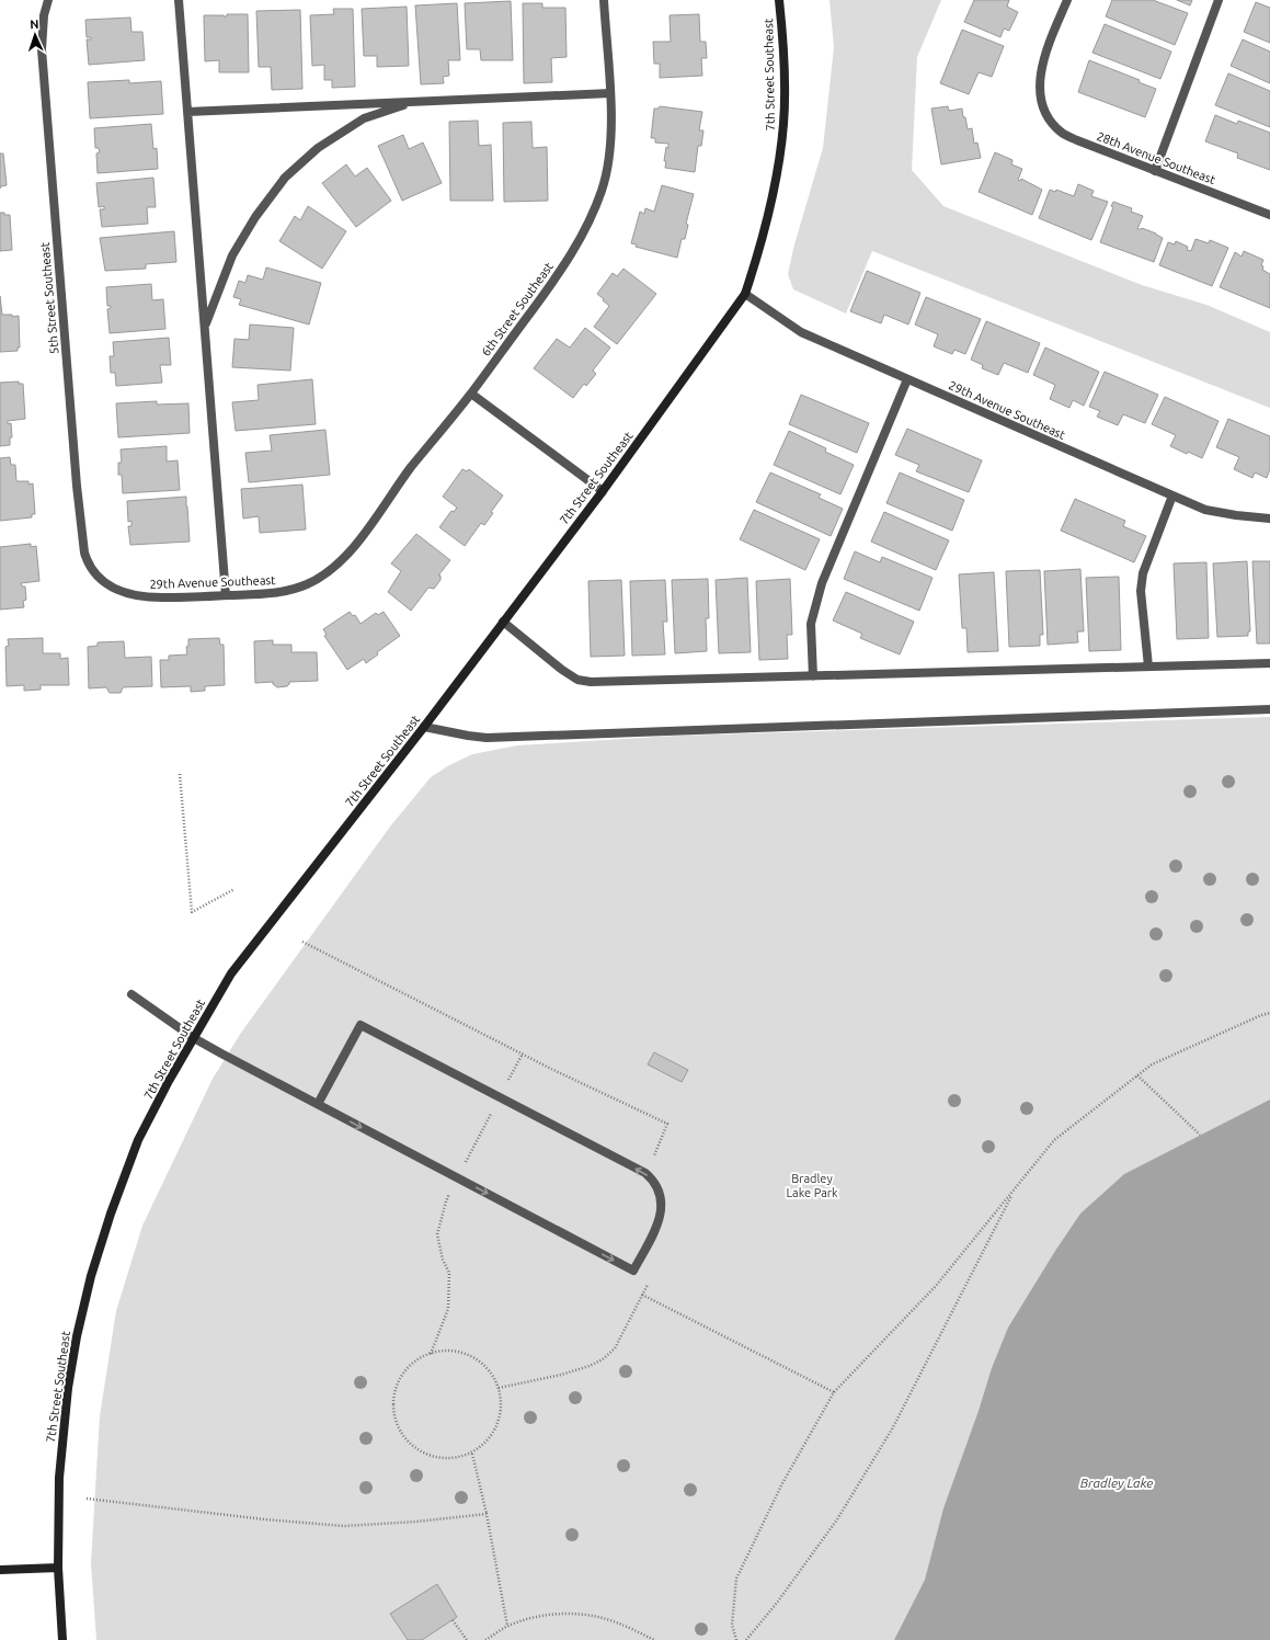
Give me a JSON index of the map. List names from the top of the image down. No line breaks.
{"streets":{"street":["7th Street Southeast","28th Avenue Southeast","5th Street Southeast","6th Street Southeast","29th Avenue Southeast"]},"crossings":[["7th Street Southeast","29th Avenue Southeast"],["5th Street Southeast","29th Avenue Southeast"],["6th Street Southeast","29th Avenue Southeast"]],"water":["Bradley Lake"],"parks":["Bradley Lake Park"],"north":"top"}
